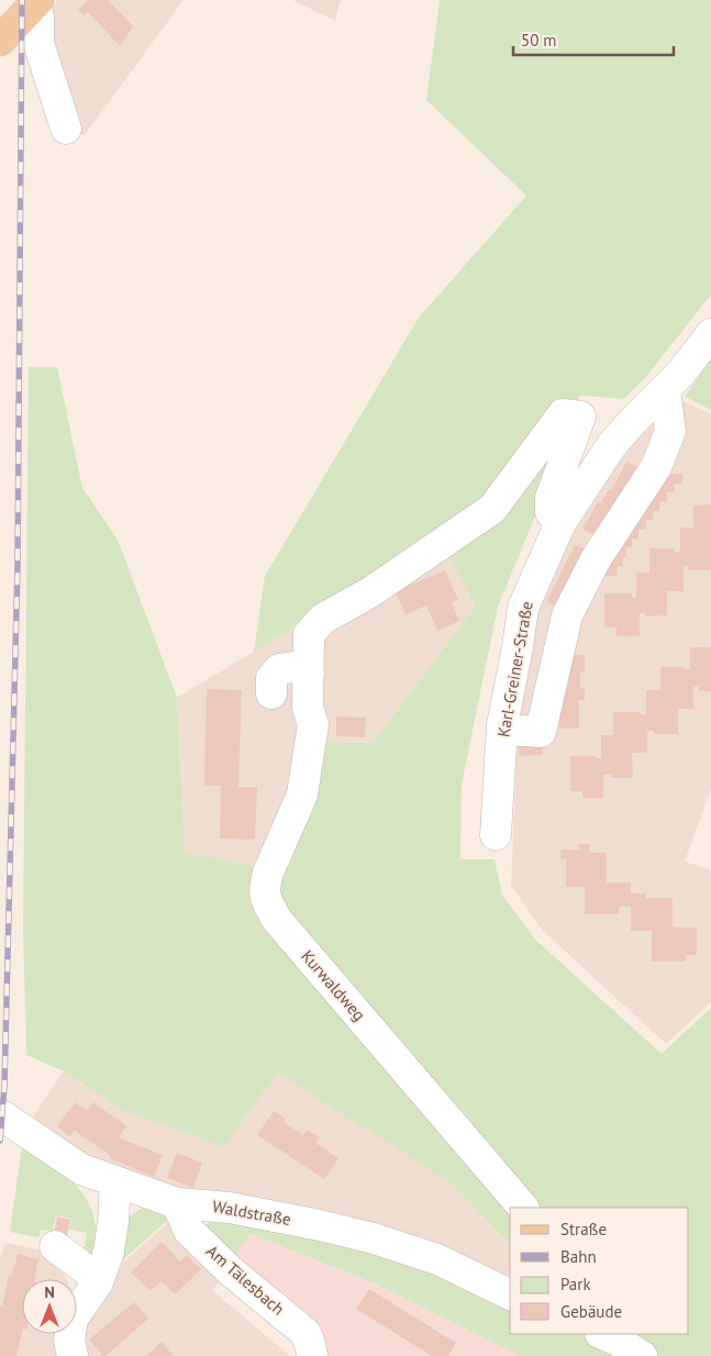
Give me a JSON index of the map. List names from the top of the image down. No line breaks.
{"streets":{"street":["Karl-Greiner-Straße","Kurwaldweg","Waldstraße","Am Tälesbach"]},"crossings":[["Waldstraße","Am Tälesbach"]],"legend":["Straße","Bahn","Park","Gebäude"],"scale_bar":"50 m","north":"top"}
